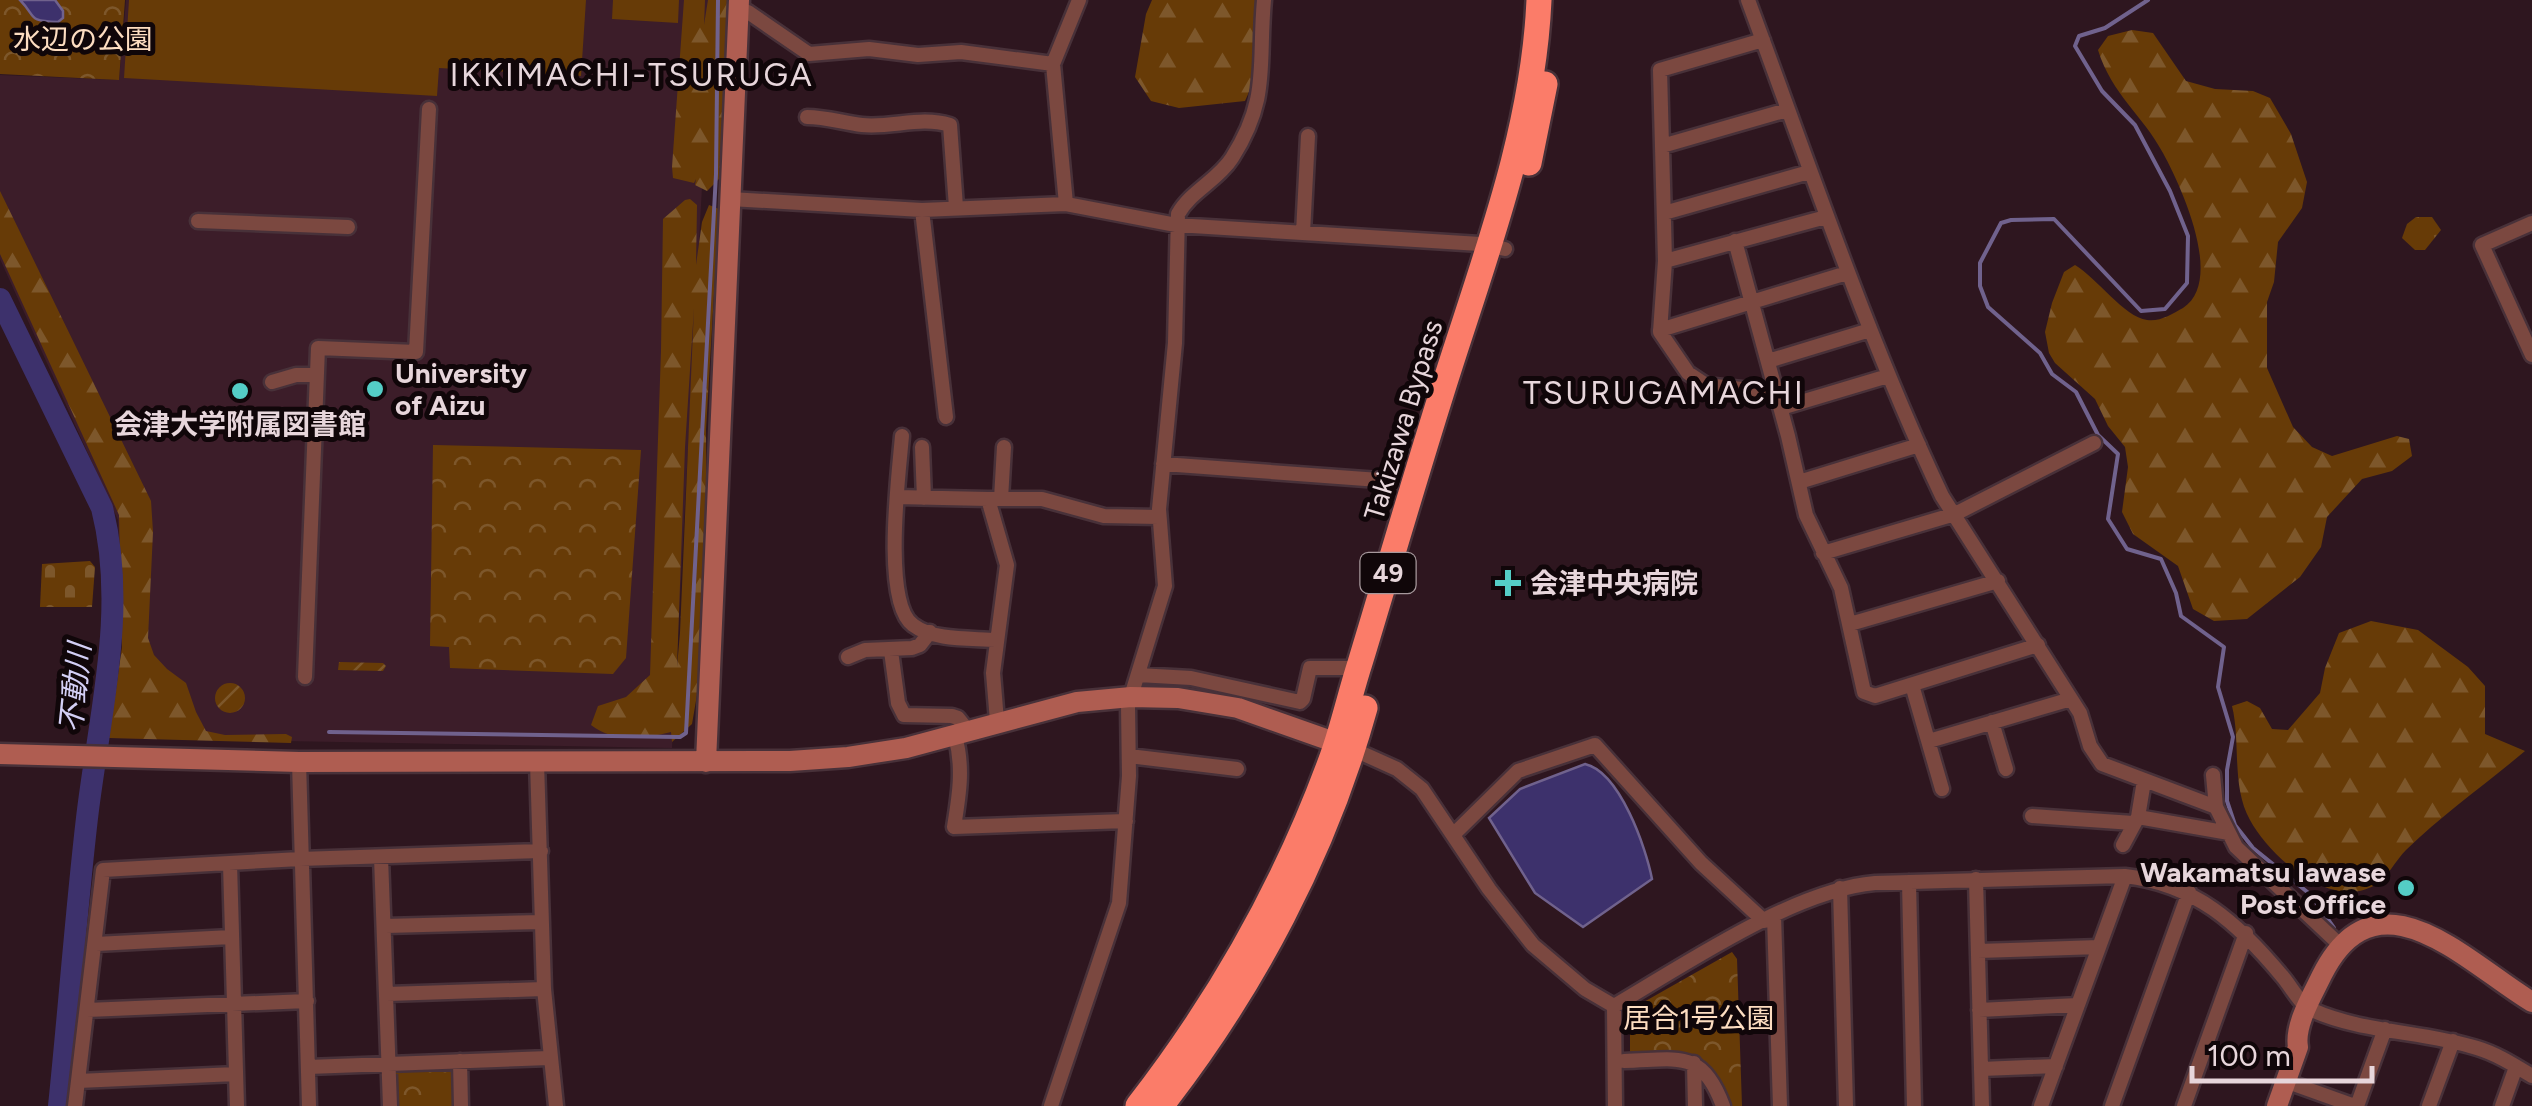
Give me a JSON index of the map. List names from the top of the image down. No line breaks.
{"streets":{"highway":["Takizawa Bypass","49"]},"districts":["IKKIMACHI-TSURUGA","TSURUGAMACHI"],"water":["不動川"],"parks":["水辺の公園","居合1号公園"],"places":{"other":["University of Aizu","会津大学附属図書館","Wakamatsu Iawase Post Office"],"health":["会津中央病院"]},"scale_bar":"100 m"}
